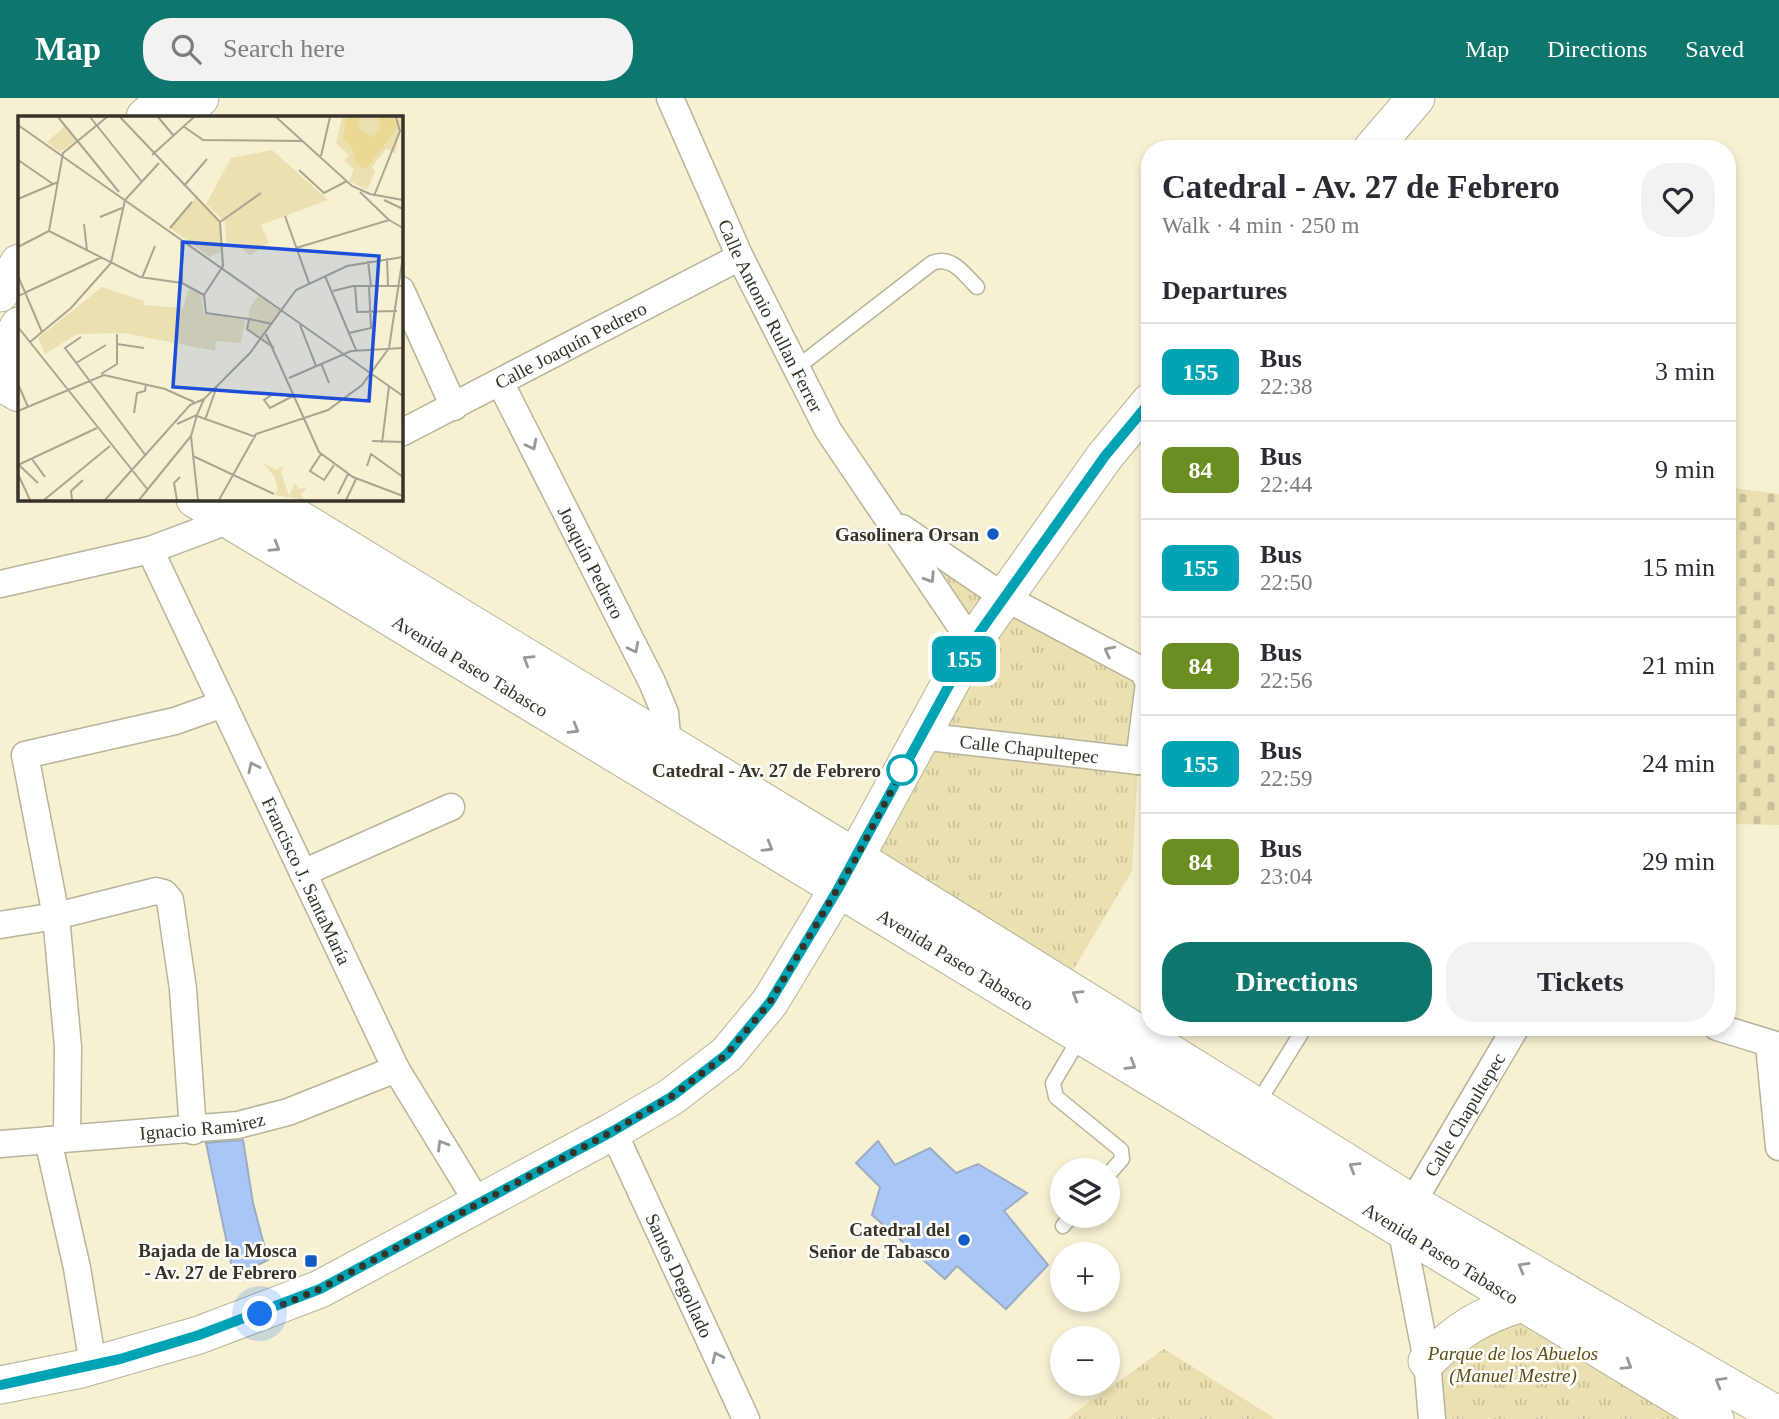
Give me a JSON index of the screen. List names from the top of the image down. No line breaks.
{"streets":{"main road":["Avenida Paseo Tabasco"],"street":["Calle Antonio Rullan Ferrer","Calle Joaquín Pedrero","Joaquín Pedrero","Calle Chapultepec","Francisco J. SantaMaría","Ignacio Ramirez","Santos Degollado"]},"crossings":[["Calle Antonio Rullan Ferrer","Calle Joaquín Pedrero"],["Calle Antonio Rullan Ferrer","Calle Chapultepec"],["Calle Joaquín Pedrero","Joaquín Pedrero"],["Joaquín Pedrero","Avenida Paseo Tabasco"],["Avenida Paseo Tabasco","Calle Chapultepec"],["Francisco J. SantaMaría","Ignacio Ramirez"]],"one_way":["Joaquín Pedrero","Francisco J. SantaMaría","Santos Degollado"],"parks":["Parque de los Abuelos (Manuel Mestre)"],"places":{"other":["Gasolinera Orsan","Catedral - Av. 27 de Febrero","Catedral del Señor de Tabasco"],"transit":["Bajada de la Mosca - Av. 27 de Febrero"]},"lines":["bus line 155"],"page":{"header":"Map","search":"Search here","nav":["Map","Directions","Saved"],"on_map":"155","heading":[["Catedral - Av. 27 de Febrero","Walk · 4 min · 250 m"],"Departures"],"list":[{"mark":"155","name":"Bus","note":"22:38","value":"3 min"},{"mark":"84","name":"Bus","note":"22:44","value":"9 min"},{"mark":"155","name":"Bus","note":"22:50","value":"15 min"},{"mark":"84","name":"Bus","note":"22:56","value":"21 min"},{"mark":"155","name":"Bus","note":"22:59","value":"24 min"},{"mark":"84","name":"Bus","note":"23:04","value":"29 min"}],"buttons":["Directions","Tickets"],"map_buttons":["+","−"]}}
